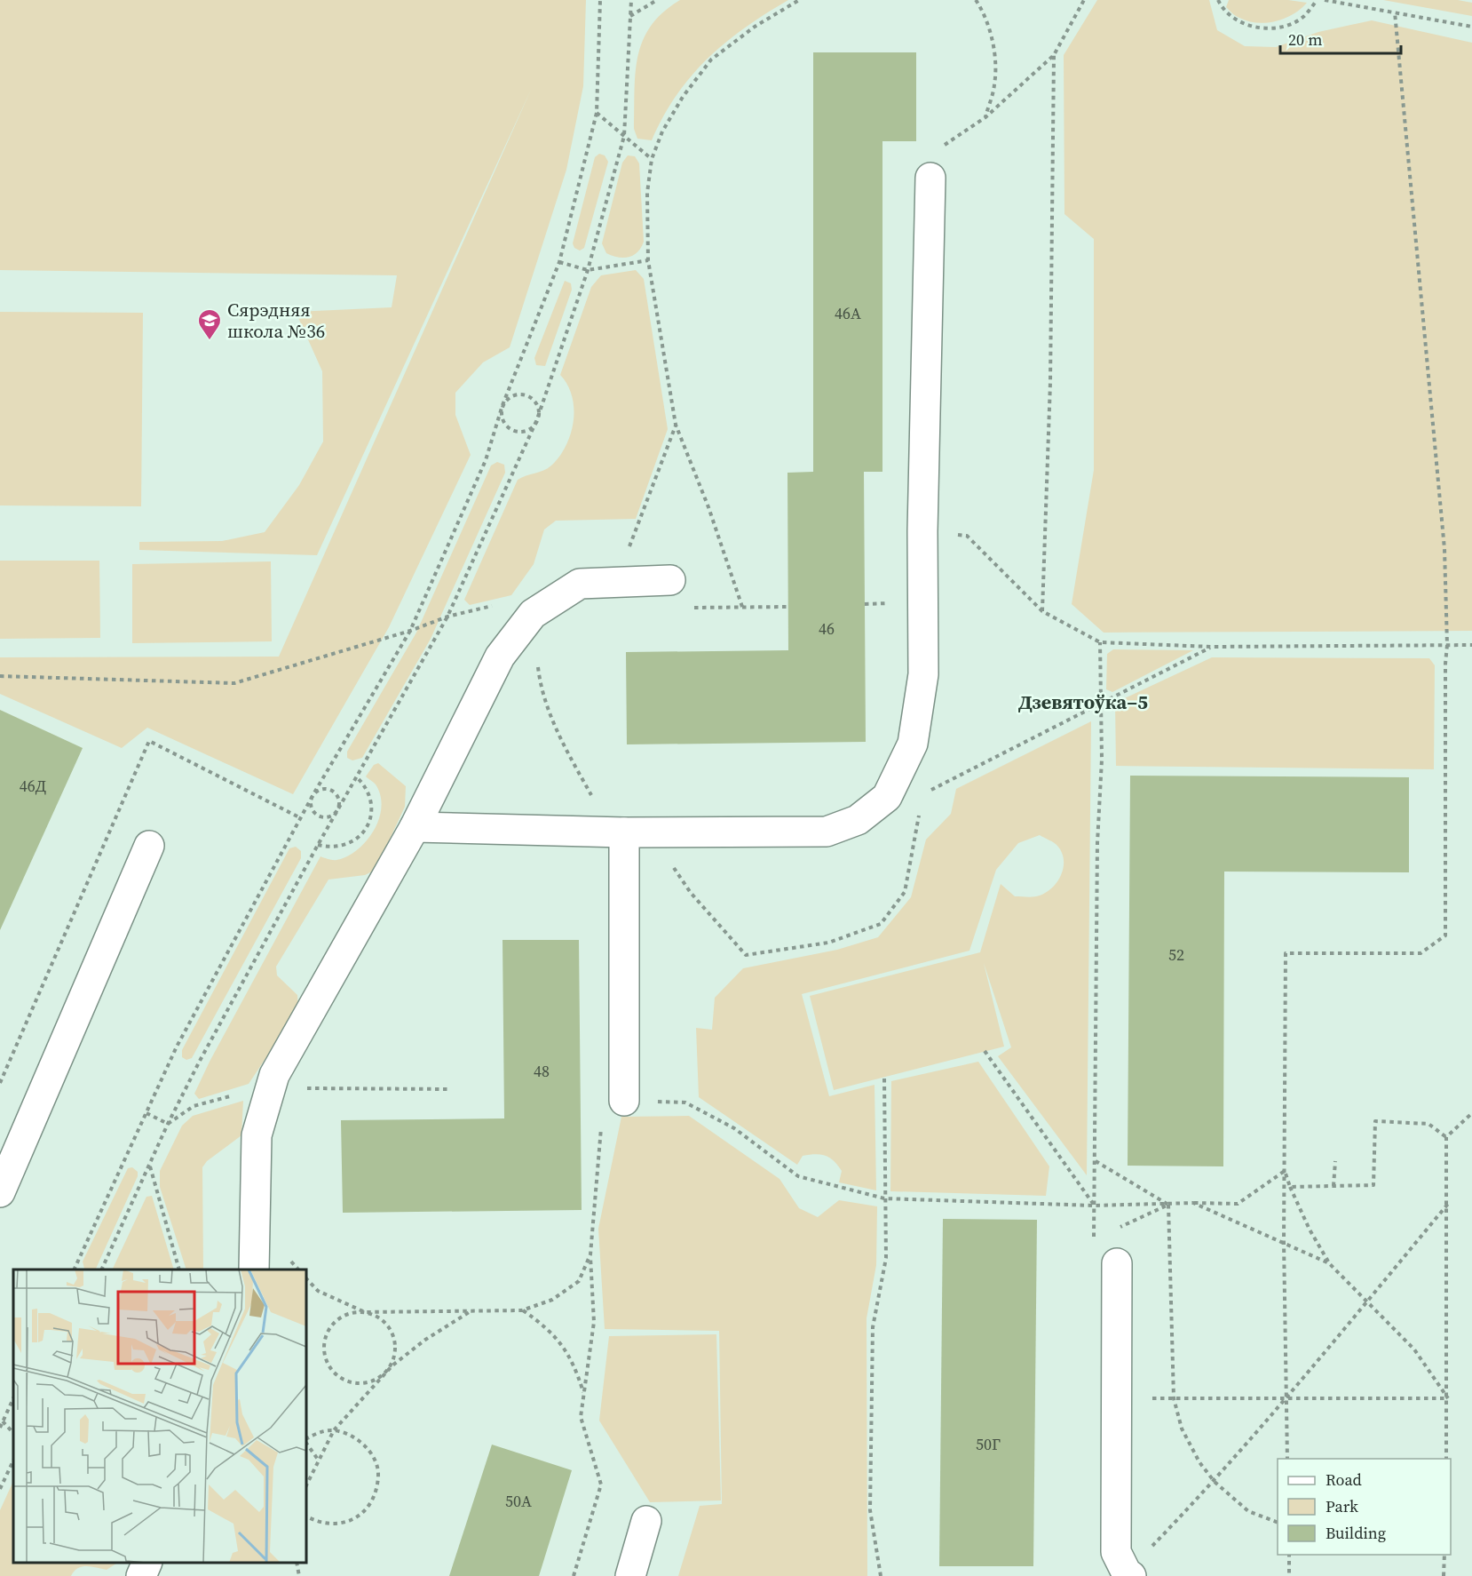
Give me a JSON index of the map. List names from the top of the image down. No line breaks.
{"districts":["Дзевятоўка–5"],"places":{"school or university":["Сярэдняя школа №36"]},"house_numbers":["46А","46","46Д","52","48","50Г","50А"],"legend":["Road","Park","Building"],"scale_bar":"20 m"}
